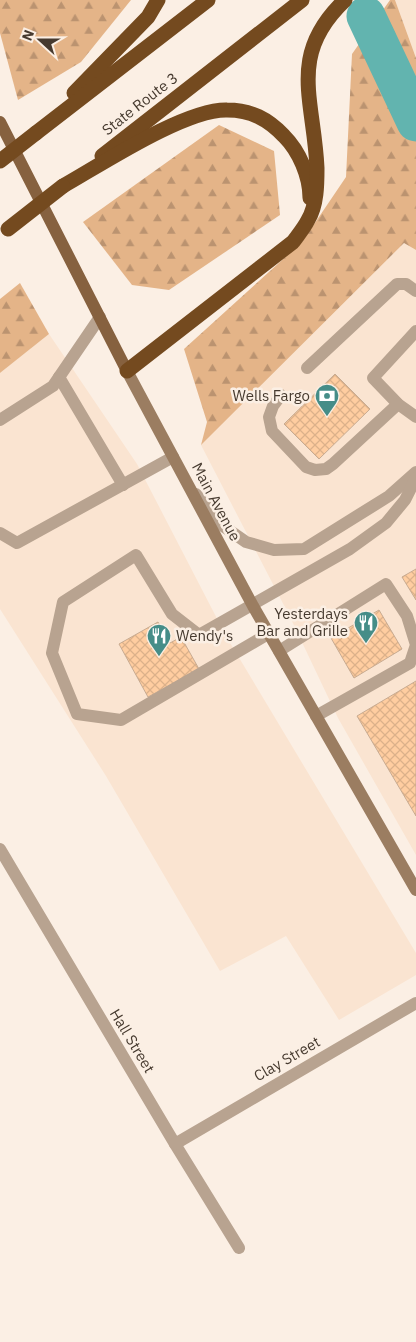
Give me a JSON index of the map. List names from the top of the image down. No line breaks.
{"streets":{"highway":["State Route 3"],"main road":["Main Avenue"],"street":["Hall Street","Clay Street"]},"crossings":[["Hall Street","Clay Street"]],"places":{"bank":["Wells Fargo"],"restaurant":["Yesterdays Bar and Grille","Wendy's"]},"north":"left"}
